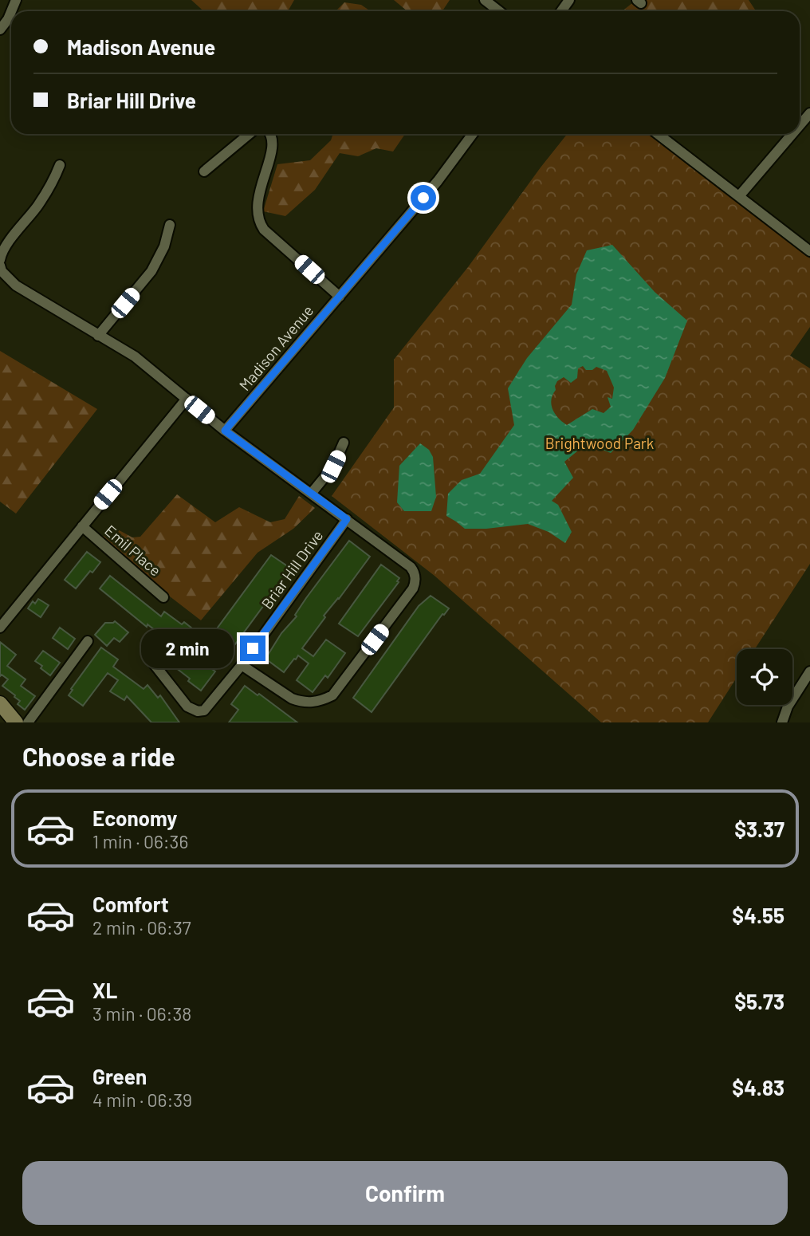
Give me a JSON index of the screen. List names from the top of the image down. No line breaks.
{"streets":{"street":["Madison Avenue","Emil Place","Briar Hill Drive"]},"parks":["Brightwood Park"],"page":{"banner":["Madison Avenue","Briar Hill Drive"],"bubble":"2 min","heading":"Choose a ride","list":[{"name":"Economy","note":"1 min · 06:36","value":"$3.37"},{"name":"Comfort","note":"2 min · 06:37","value":"$4.55"},{"name":"XL","note":"3 min · 06:38","value":"$5.73"},{"name":"Green","note":"4 min · 06:39","value":"$4.83"}],"buttons":"Confirm"}}
